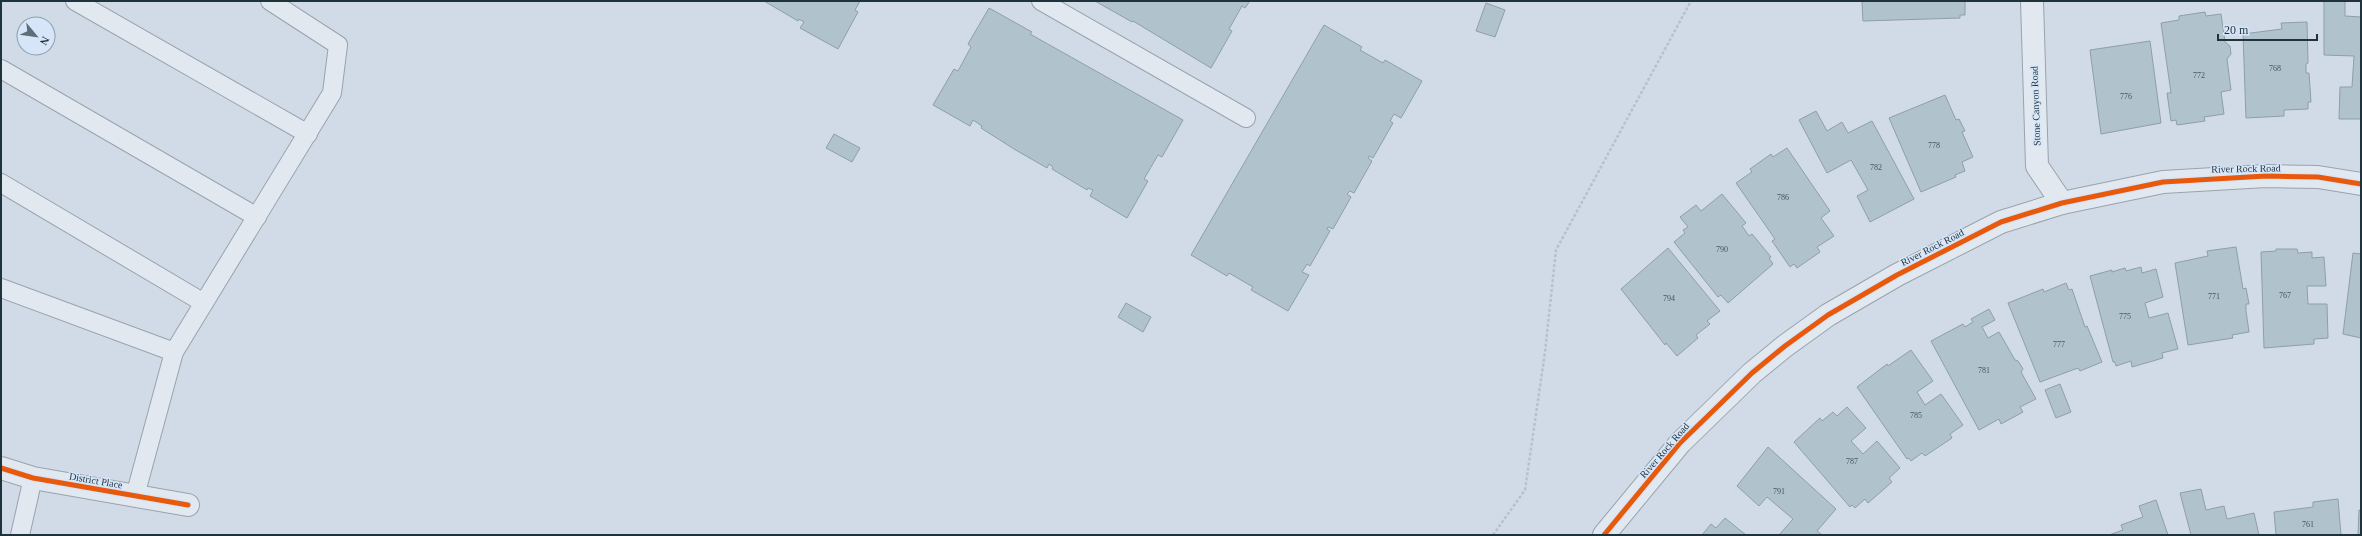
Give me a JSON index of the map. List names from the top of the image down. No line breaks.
{"streets":{"street":["Stone Canyon Road","River Rock Road","District Place"]},"crossings":[["Stone Canyon Road","River Rock Road"]],"house_numbers":["768","772","776","778","782","786","790","767","771","794","775","777","781","785","787","791","761"],"scale_bar":"20 m","north":"bottom right"}
